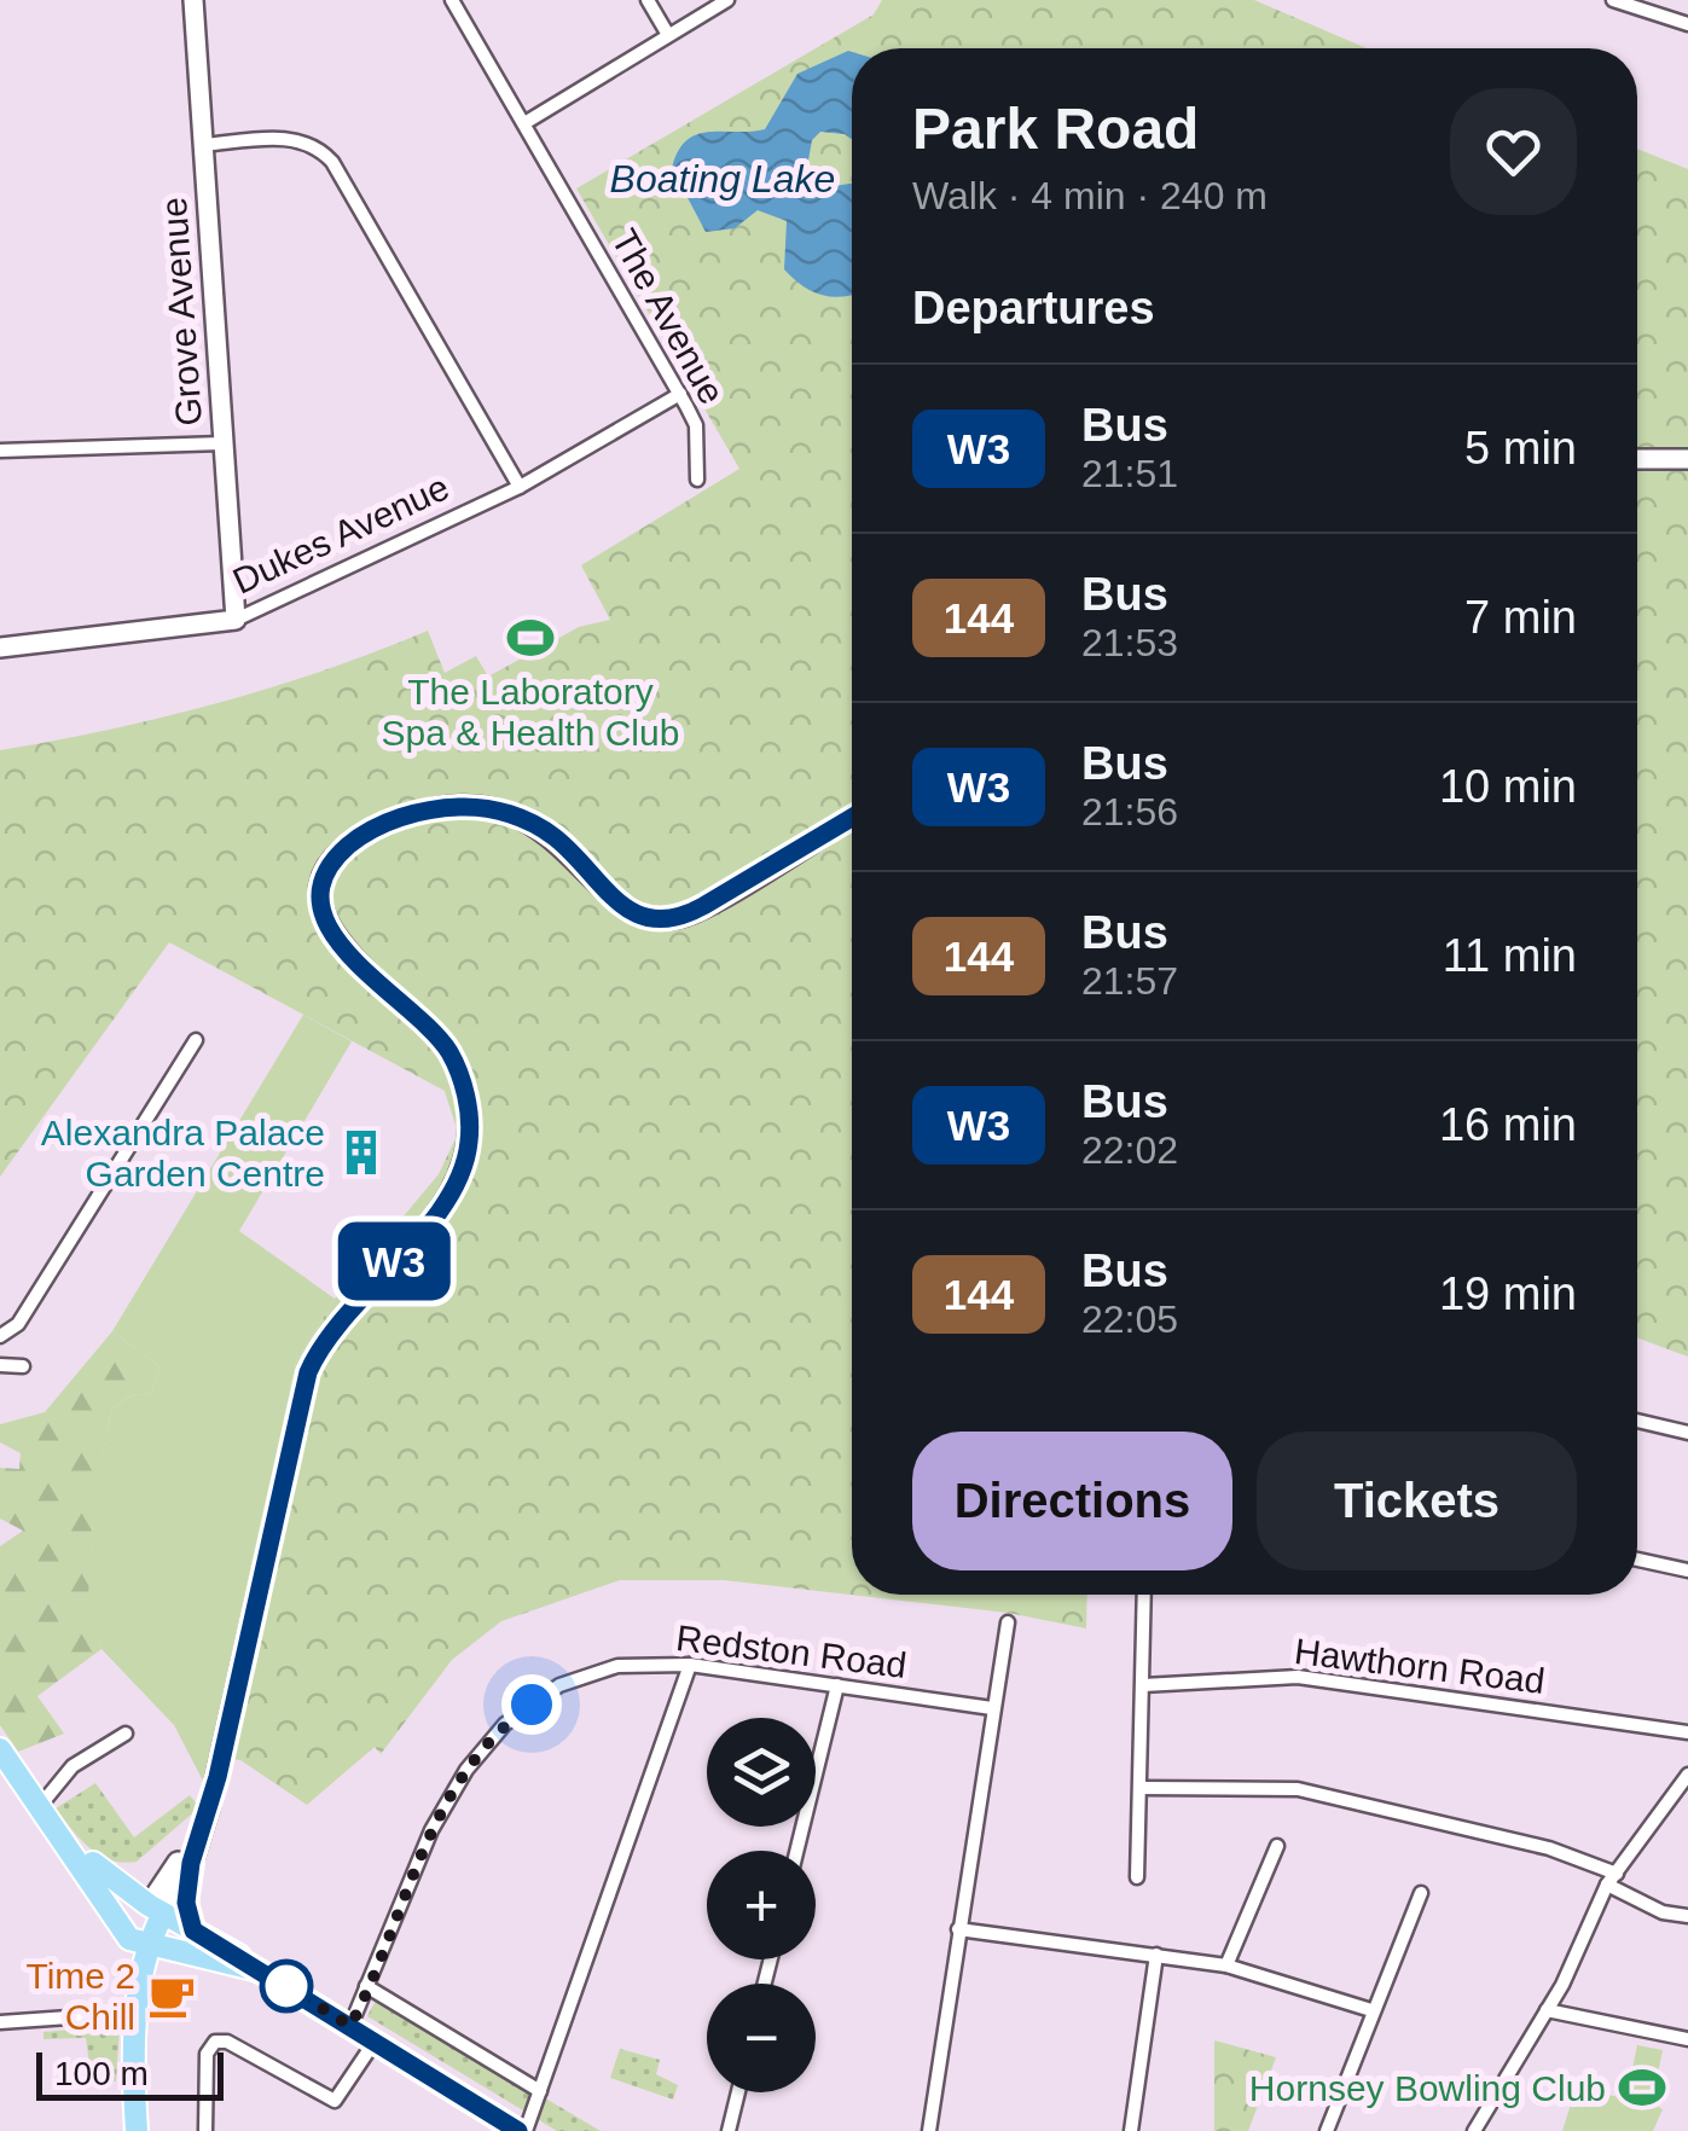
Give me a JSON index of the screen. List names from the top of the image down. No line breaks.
{"streets":{"street":["Grove Avenue","The Avenue","Dukes Avenue","Redston Road","Hawthorn Road"]},"crossings":[["Grove Avenue","Dukes Avenue"],["The Avenue","Dukes Avenue"]],"water":["Boating Lake"],"places":{"sports":["The Laboratory Spa & Health Club","Hornsey Bowling Club"],"building":["Alexandra Palace Garden Centre"],"cafe":["Time 2 Chill"]},"lines":["bus line W3"],"scale_bar":"100 m","page":{"on_map":"W3","heading":[["Park Road","Walk · 4 min · 240 m"],"Departures"],"list":[{"mark":"W3","name":"Bus","note":"21:51","value":"5 min"},{"mark":"144","name":"Bus","note":"21:53","value":"7 min"},{"mark":"W3","name":"Bus","note":"21:56","value":"10 min"},{"mark":"144","name":"Bus","note":"21:57","value":"11 min"},{"mark":"W3","name":"Bus","note":"22:02","value":"16 min"},{"mark":"144","name":"Bus","note":"22:05","value":"19 min"}],"buttons":["Directions","Tickets"],"map_buttons":["+","−"],"scale":"100 m"}}
